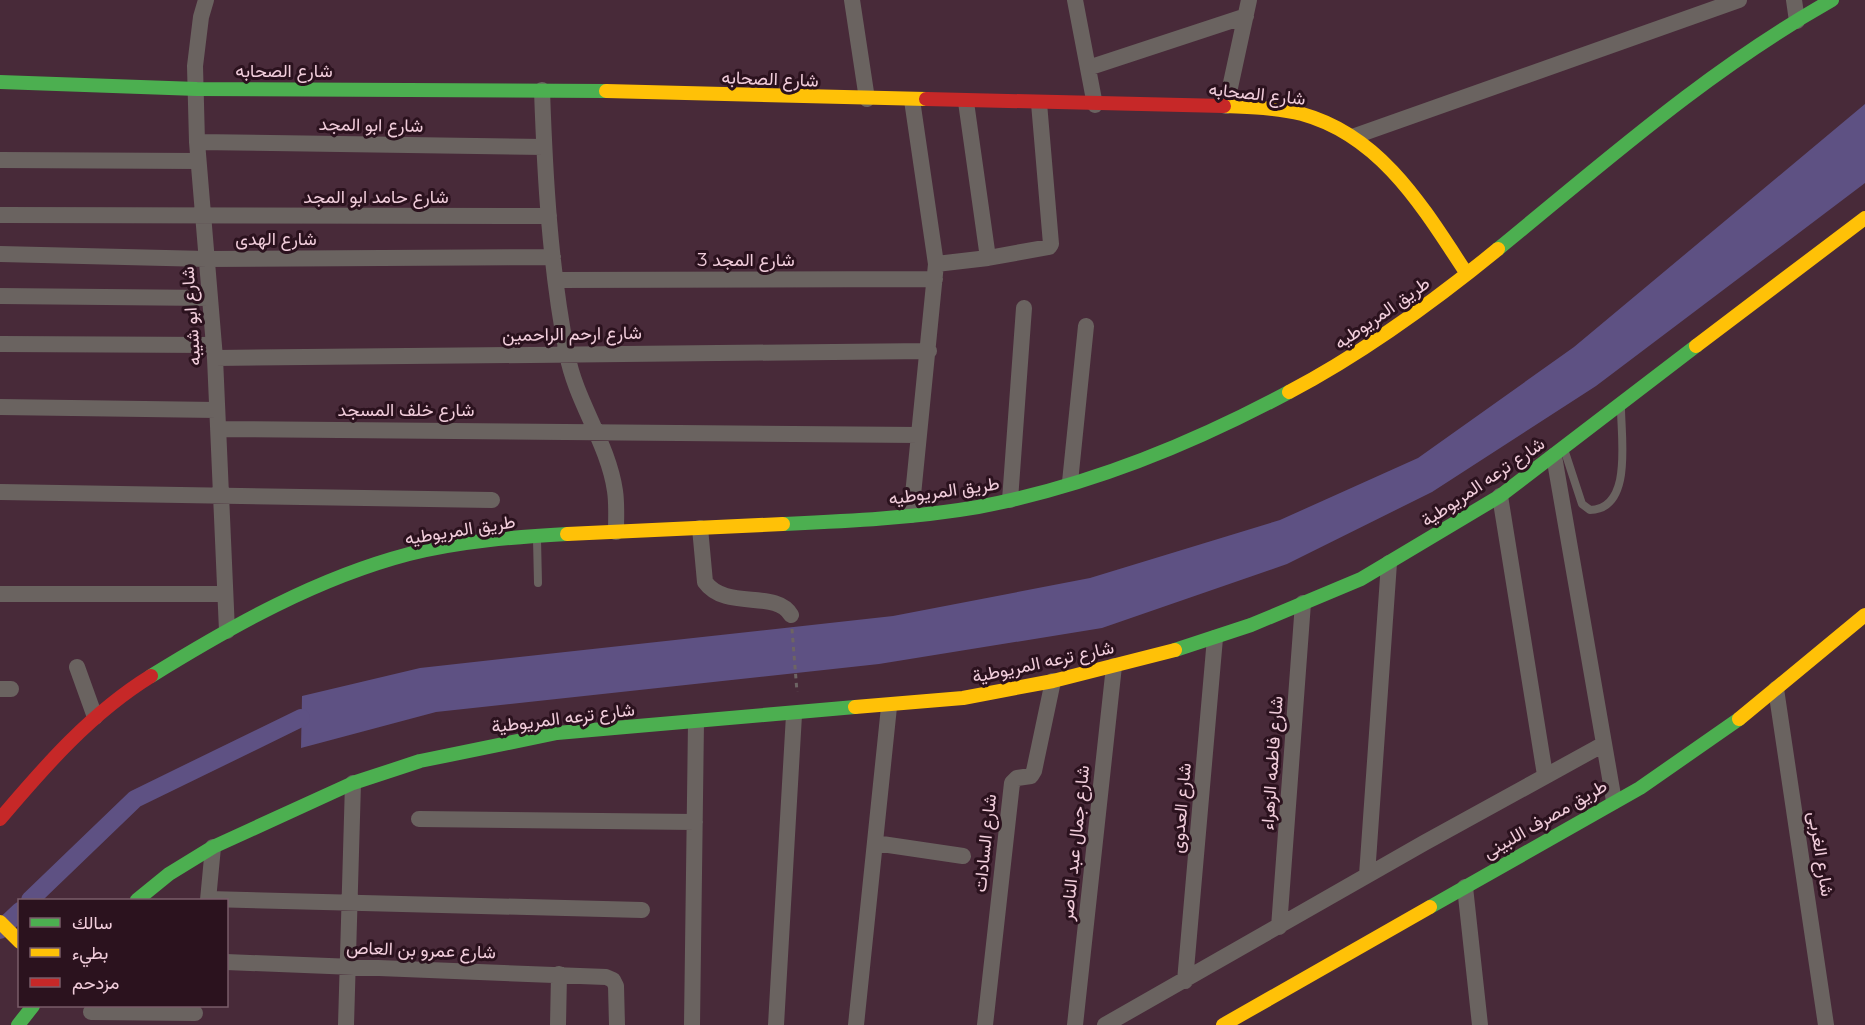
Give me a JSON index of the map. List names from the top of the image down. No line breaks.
{"streets":{"street":["شارع الصحابه","شارع ابو المجد","شارع حامد ابو المجد","شارع الهدى","شارع المجد 3","طريق المريوطيه","شارع ابو شيبه","شارع ارحم الراحمين","شارع خلف المسجد","شارع ترعه المريوطية","شارع فاطمه الزهراء","شارع العدوى","طريق مصرف اللبينى","شارع السادات","شارع جمال عبد الناصر","شارع الغربى","شارع عمرو بن العاص"]},"crossings":[["شارع الصحابه","شارع المجد 3"],["شارع الصحابه","طريق المريوطيه"],["شارع الصحابه","شارع ابو شيبه"],["شارع ابو المجد","شارع ابو شيبه"],["شارع حامد ابو المجد","شارع ابو شيبه"],["شارع الهدى","شارع ابو شيبه"],["طريق المريوطيه","شارع ابو شيبه"],["شارع ابو شيبه","شارع ارحم الراحمين"],["شارع ابو شيبه","شارع خلف المسجد"],["شارع ترعه المريوطية","شارع فاطمه الزهراء"],["شارع ترعه المريوطية","شارع العدوى"],["شارع ترعه المريوطية","شارع السادات"],["شارع ترعه المريوطية","شارع جمال عبد الناصر"],["شارع فاطمه الزهراء","طريق مصرف اللبينى"],["شارع العدوى","طريق مصرف اللبينى"],["طريق مصرف اللبينى","شارع الغربى"]],"legend":["سالك","بطيء","مزدحم"]}
